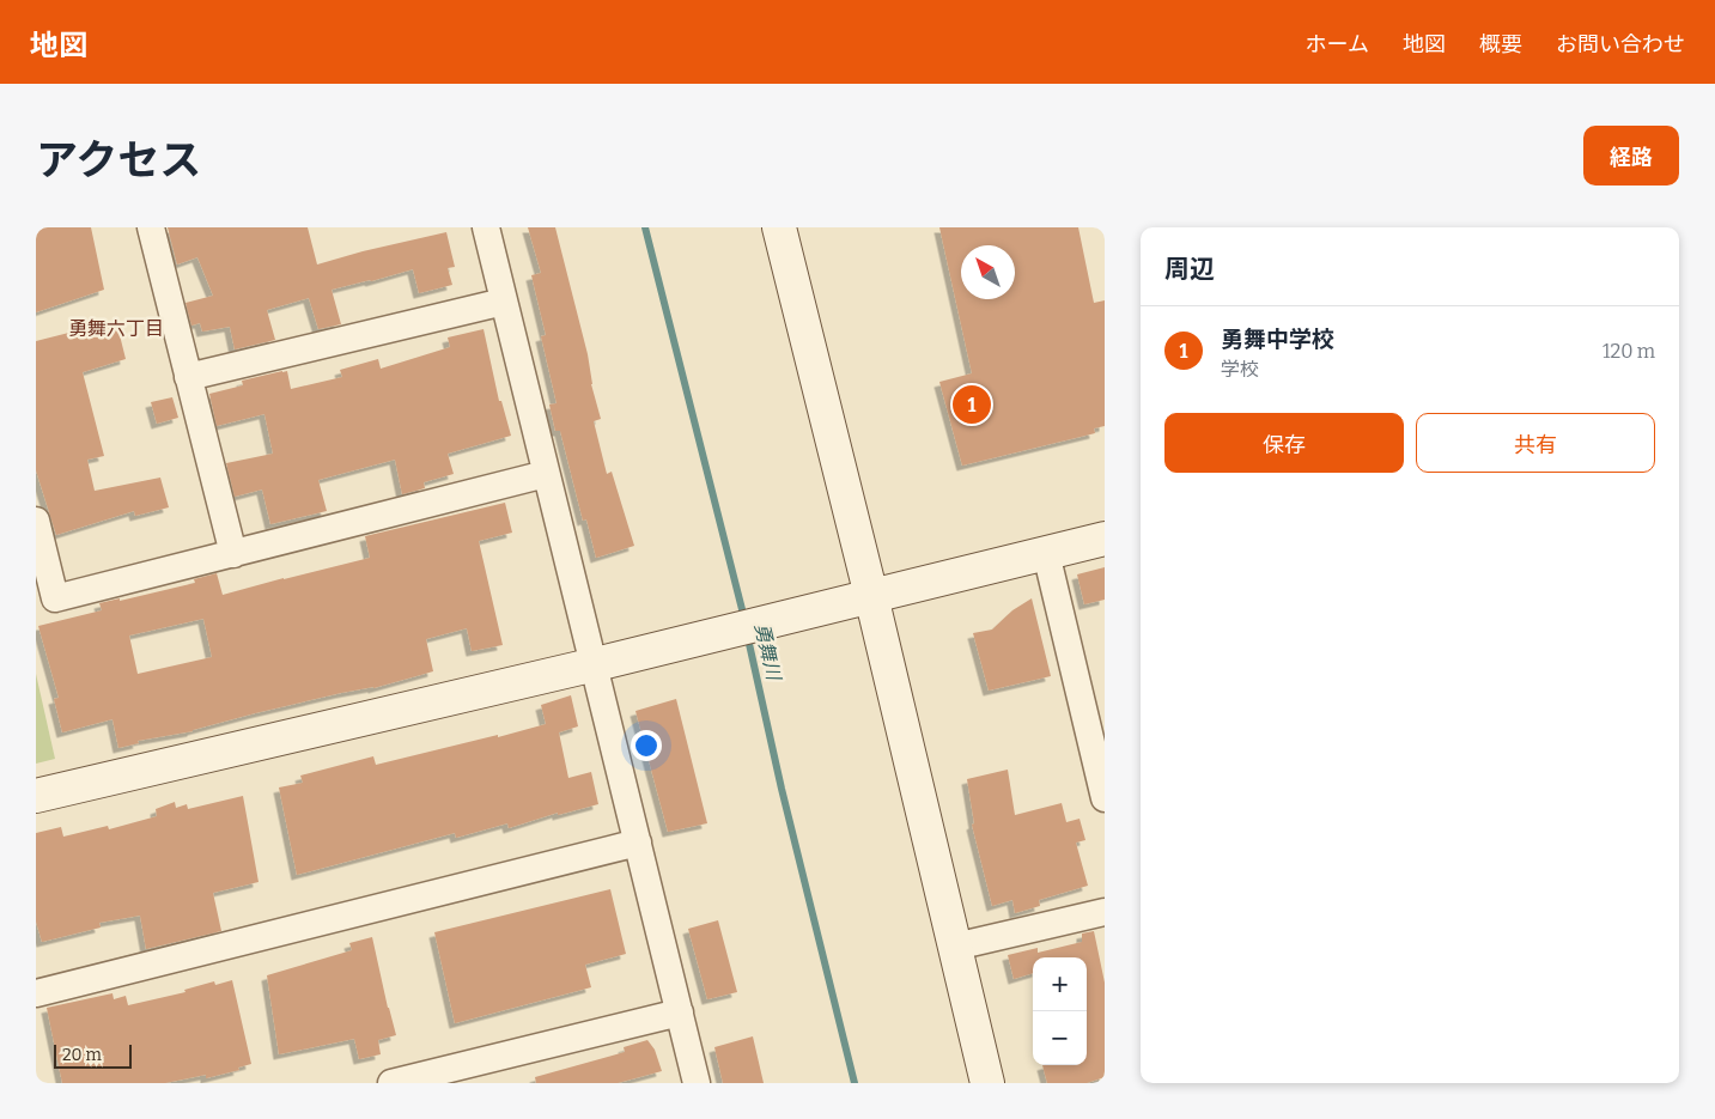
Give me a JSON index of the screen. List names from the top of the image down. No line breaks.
{"districts":["勇舞六丁目"],"water":["勇舞川"],"scale_bar":"20 m","north":"top left","page":{"header":"地図","nav":["ホーム","地図","概要","お問い合わせ"],"title":"アクセス","buttons":["経路",["保存","共有"]],"heading":"周辺","list":[{"mark":"1","name":"勇舞中学校","note":"学校","value":"120 m"}],"pins":"1","map_buttons":["+","−"],"scale":"20 m"}}
